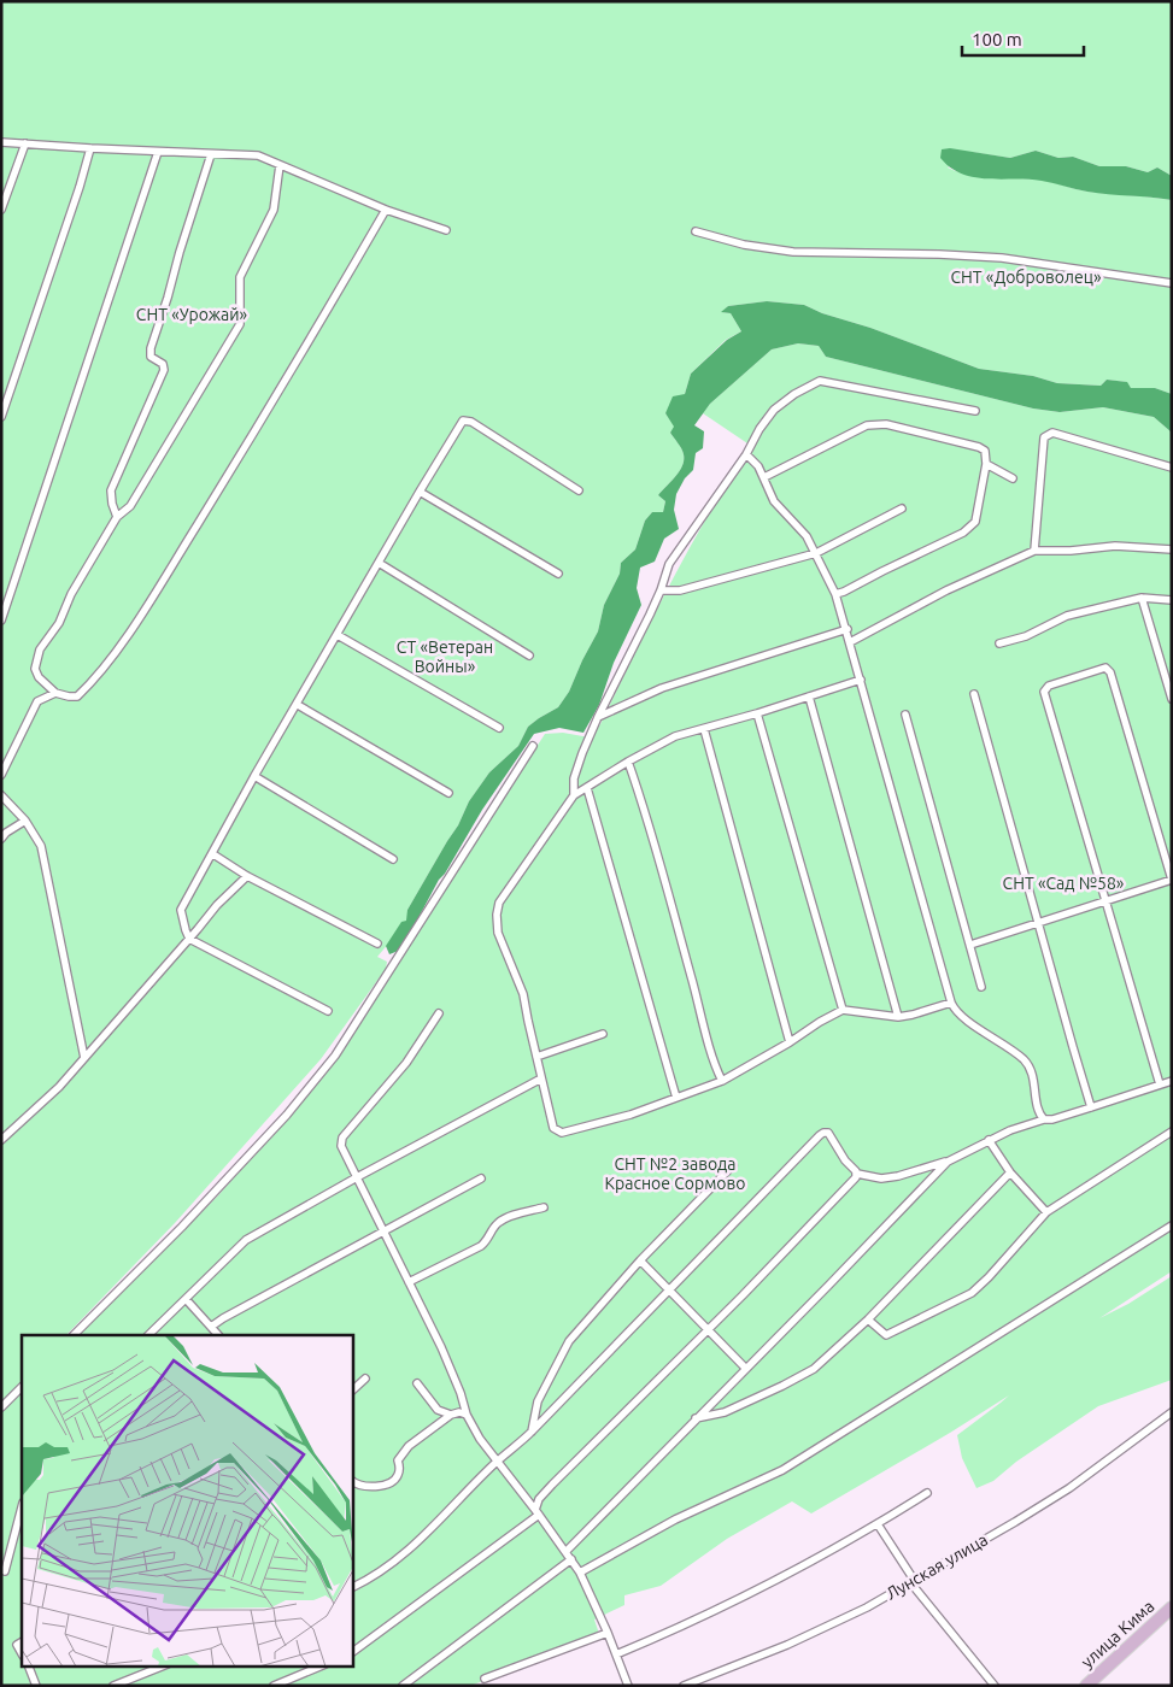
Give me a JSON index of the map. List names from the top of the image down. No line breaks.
{"streets":{"main road":["улица Кима"],"street":["Лунская улица"]},"parks":["СНТ «Доброволец»","СНТ «Урожай»","СТ «Ветеран Войны»","СНТ «Сад №58»","СНТ №2 завода Красное Сормово"],"scale_bar":"100 m"}
